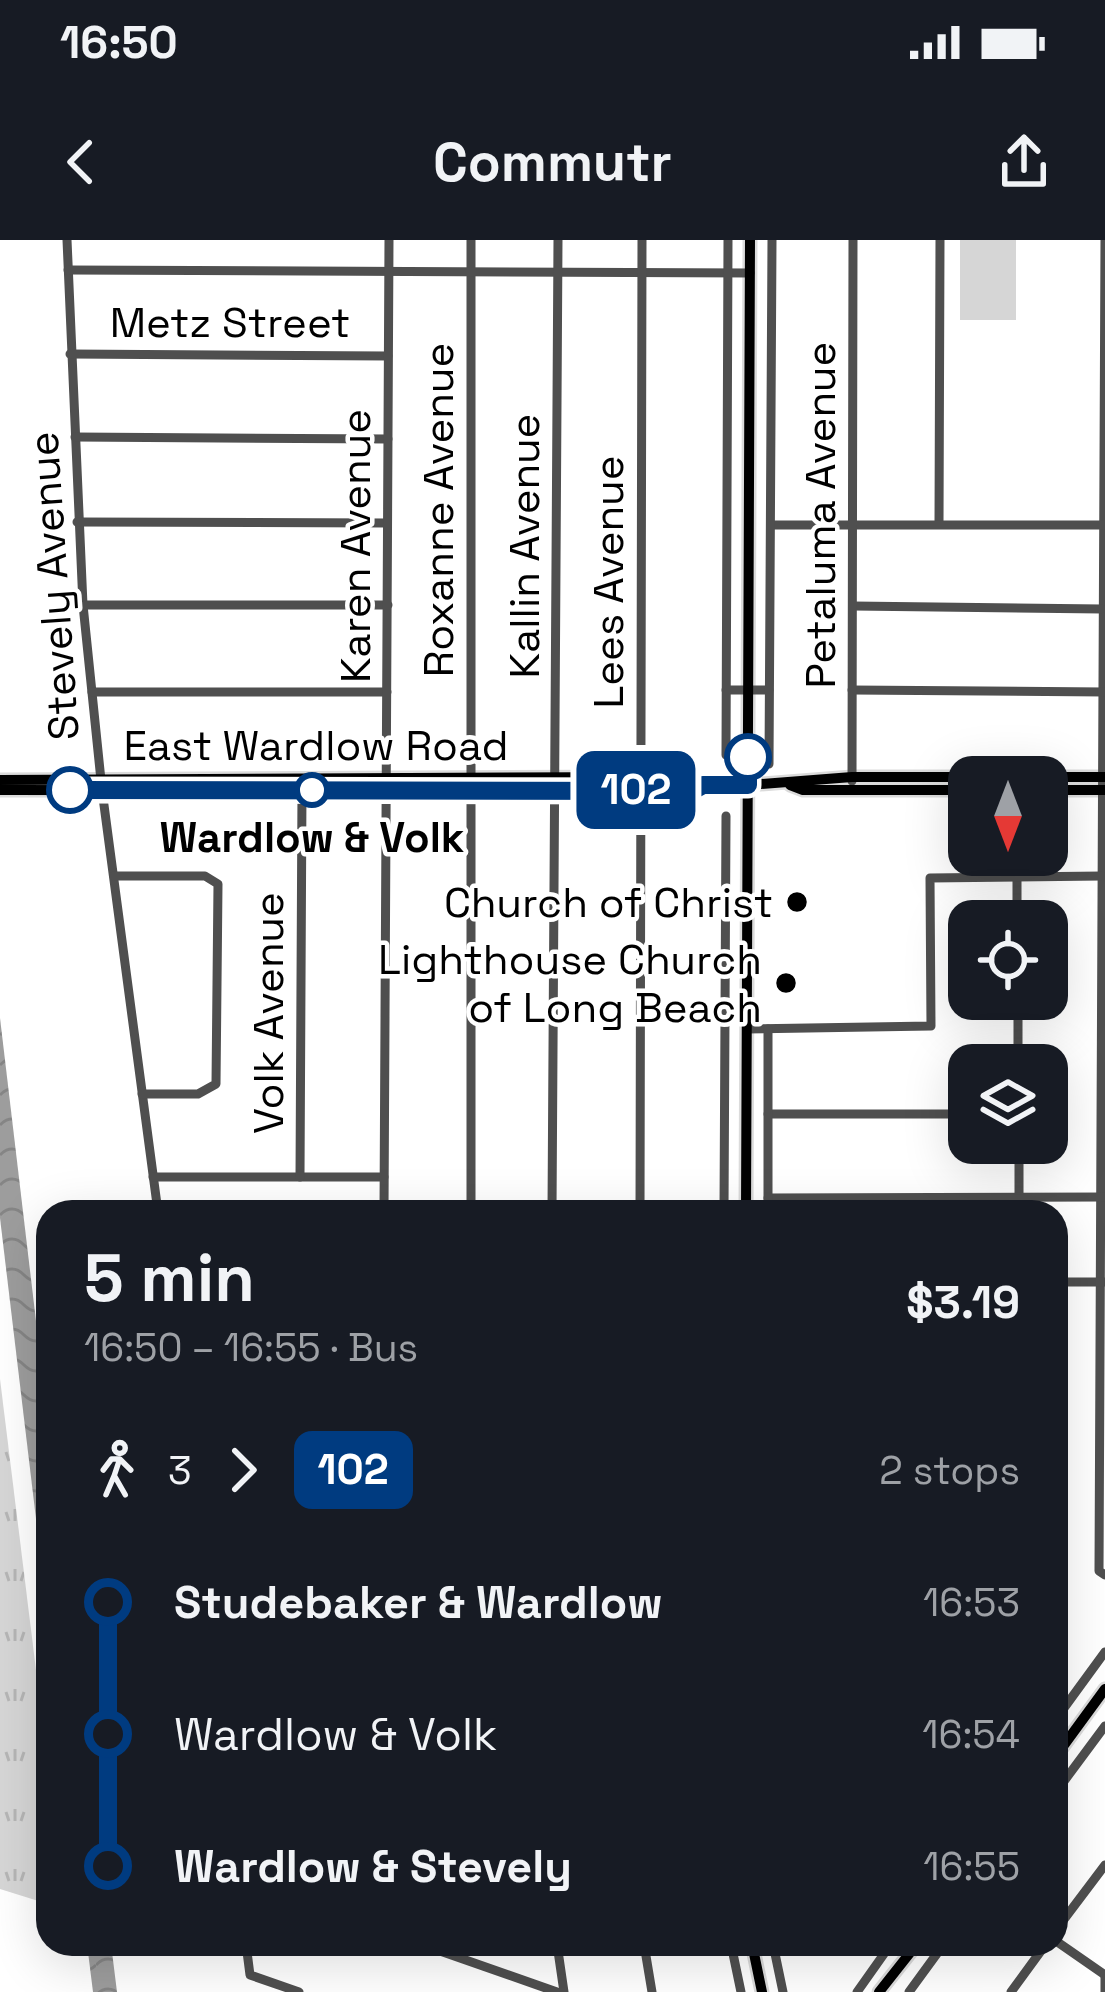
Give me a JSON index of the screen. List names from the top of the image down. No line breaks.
{"streets":{"main road":["East Wardlow Road"],"street":["Metz Street","Roxanne Avenue","Petaluma Avenue","Karen Avenue","Kallin Avenue","Lees Avenue","Stevely Avenue","Volk Avenue"]},"crossings":[["Metz Street","Karen Avenue"],["Metz Street","Stevely Avenue"],["Roxanne Avenue","East Wardlow Road"],["Petaluma Avenue","East Wardlow Road"],["Karen Avenue","East Wardlow Road"],["Kallin Avenue","East Wardlow Road"],["Lees Avenue","East Wardlow Road"],["Stevely Avenue","East Wardlow Road"],["East Wardlow Road","Volk Avenue"]],"places":["Wardlow & Volk","Church of Christ","Lighthouse Church of Long Beach"],"lines":["bus line 102"],"north":"bottom","page":{"status":"16:50","header":"Commutr","on_map":"102","heading":["5 min","16:50 – 16:55 · Bus","$3.19"],"legs":["3","102","2 stops"],"list":[{"name":"Studebaker & Wardlow","value":"16:53"},{"name":"Wardlow & Volk","value":"16:54"},{"name":"Wardlow & Stevely","value":"16:55"}]}}
